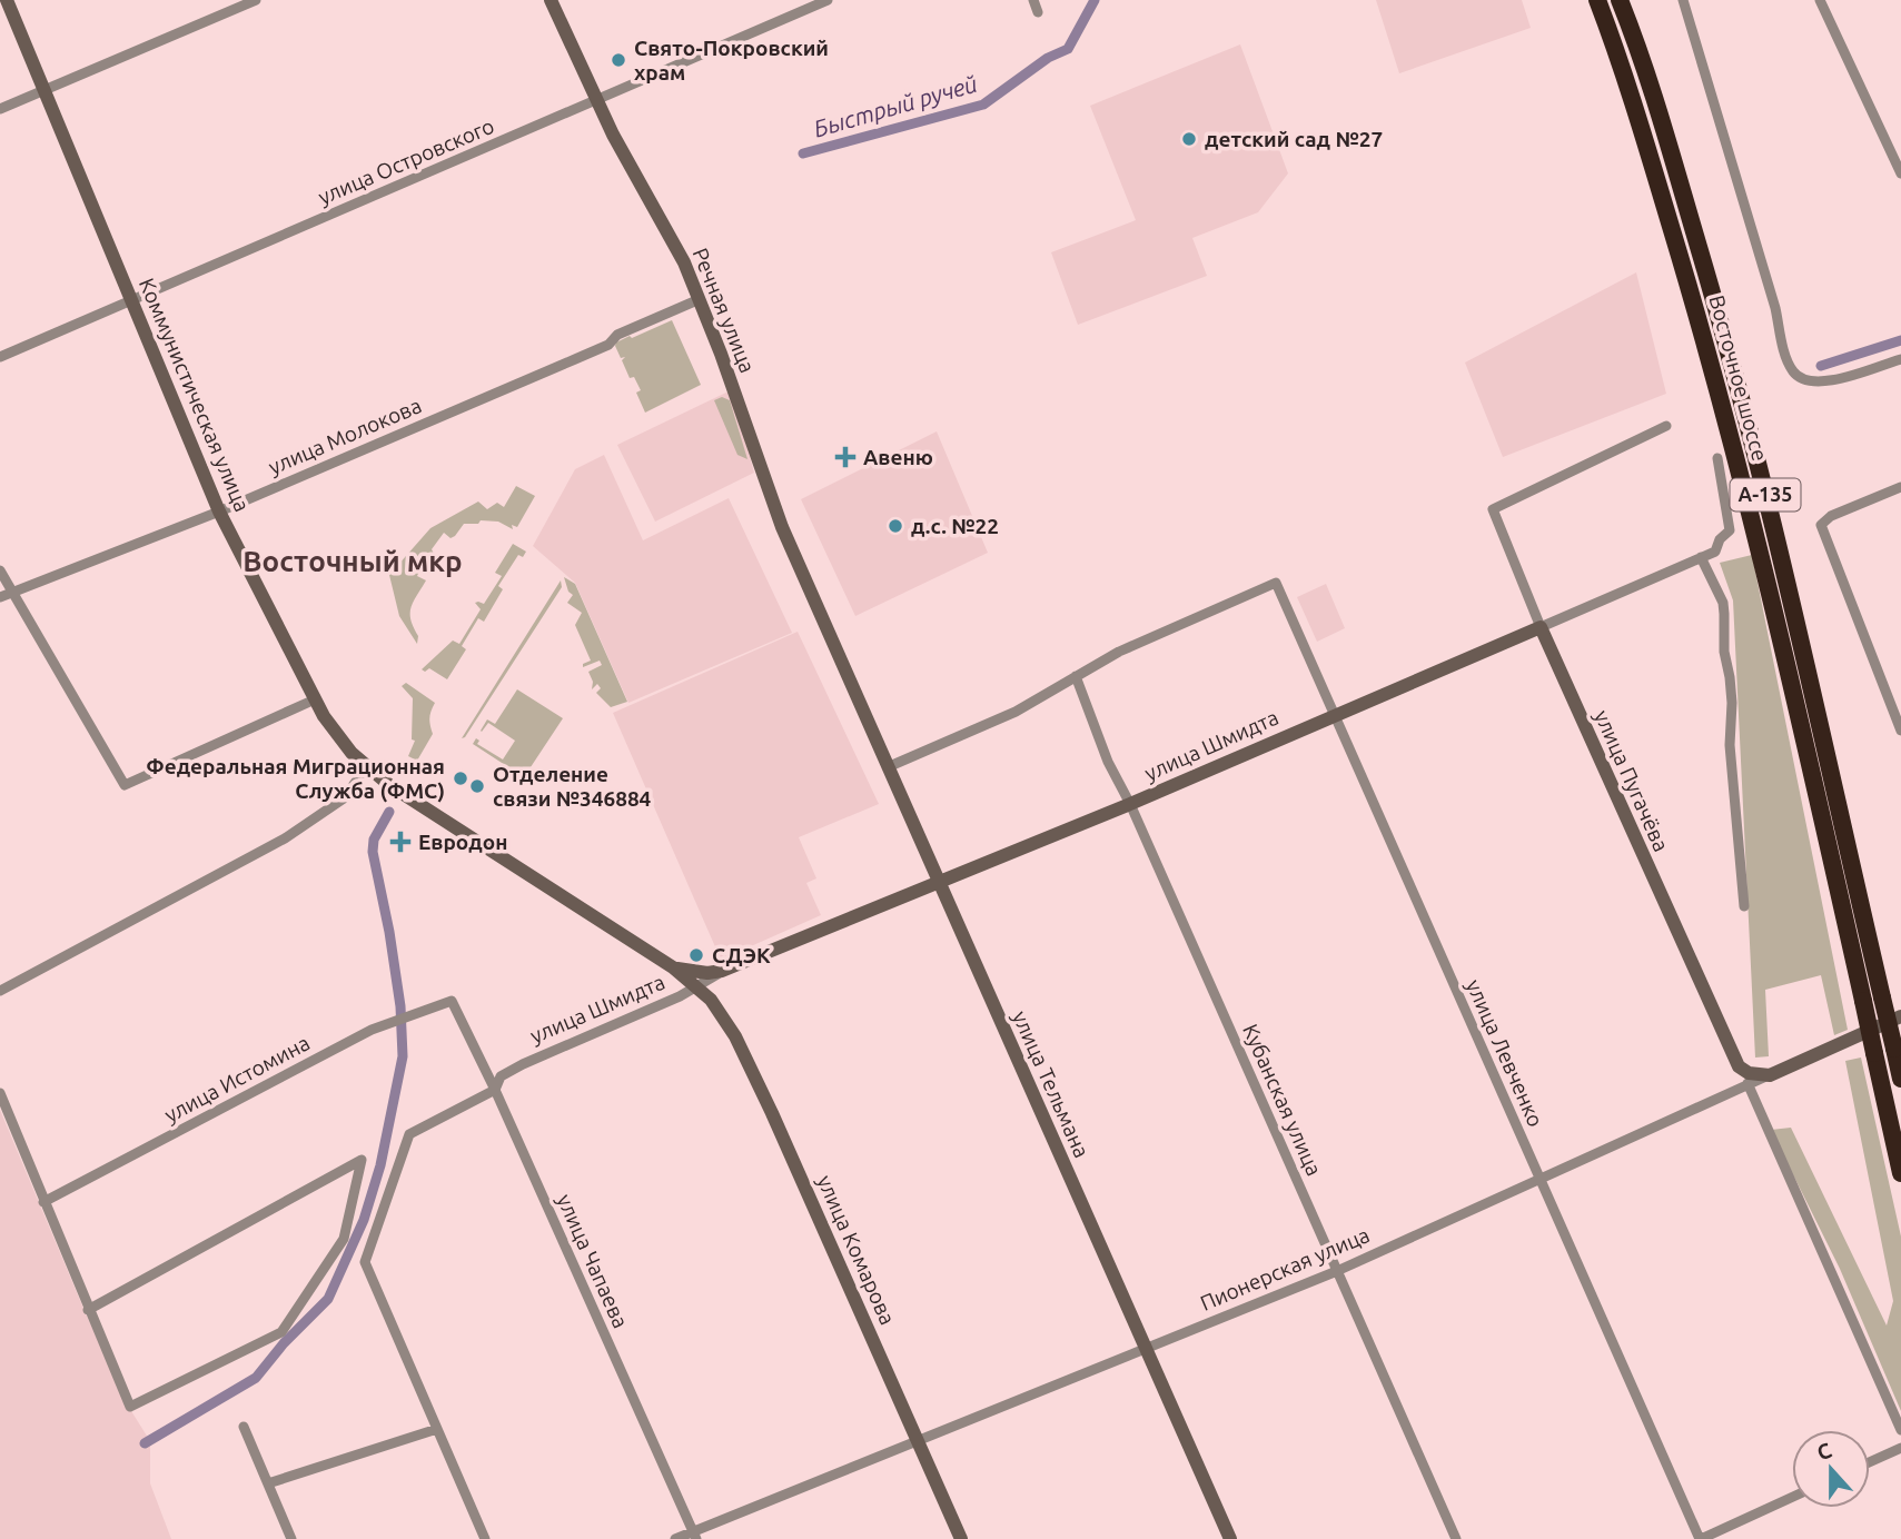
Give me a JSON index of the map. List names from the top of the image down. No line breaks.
{"streets":{"highway":["Восточное шоссе","А-135"],"street":["улица Островского","Речная улица","Коммунистическая улица","улица Молокова","улица Шмидта","улица Пугачёва","улица Левченко","улица Истомина","улица Тельмана","Кубанская улица","улица Комарова","улица Чапаева","Пионерская улица"]},"crossings":[["улица Островского","Речная улица"],["улица Островского","Коммунистическая улица"],["Речная улица","улица Молокова"],["Речная улица","улица Тельмана"],["Коммунистическая улица","улица Молокова"],["Коммунистическая улица","улица Шмидта"],["Коммунистическая улица","улица Комарова"],["улица Шмидта","улица Пугачёва"],["улица Шмидта","улица Левченко"],["улица Шмидта","улица Тельмана"],["улица Шмидта","Кубанская улица"],["улица Шмидта","улица Комарова"],["улица Шмидта","улица Чапаева"],["улица Пугачёва","Пионерская улица"],["улица Левченко","Кубанская улица"],["улица Левченко","Пионерская улица"],["улица Истомина","улица Чапаева"],["улица Тельмана","Пионерская улица"],["Кубанская улица","Пионерская улица"],["улица Комарова","Пионерская улица"],["улица Чапаева","Пионерская улица"]],"districts":["Восточный мкр"],"water":["Быстрый ручей"],"places":{"other":["Свято-Покровский храм","детский сад №27","д.с. №22","Федеральная Миграционная Служба (ФМС)","Отделение связи №346884","СДЭК"],"health":["Авеню","Евродон"]},"north":"top"}
